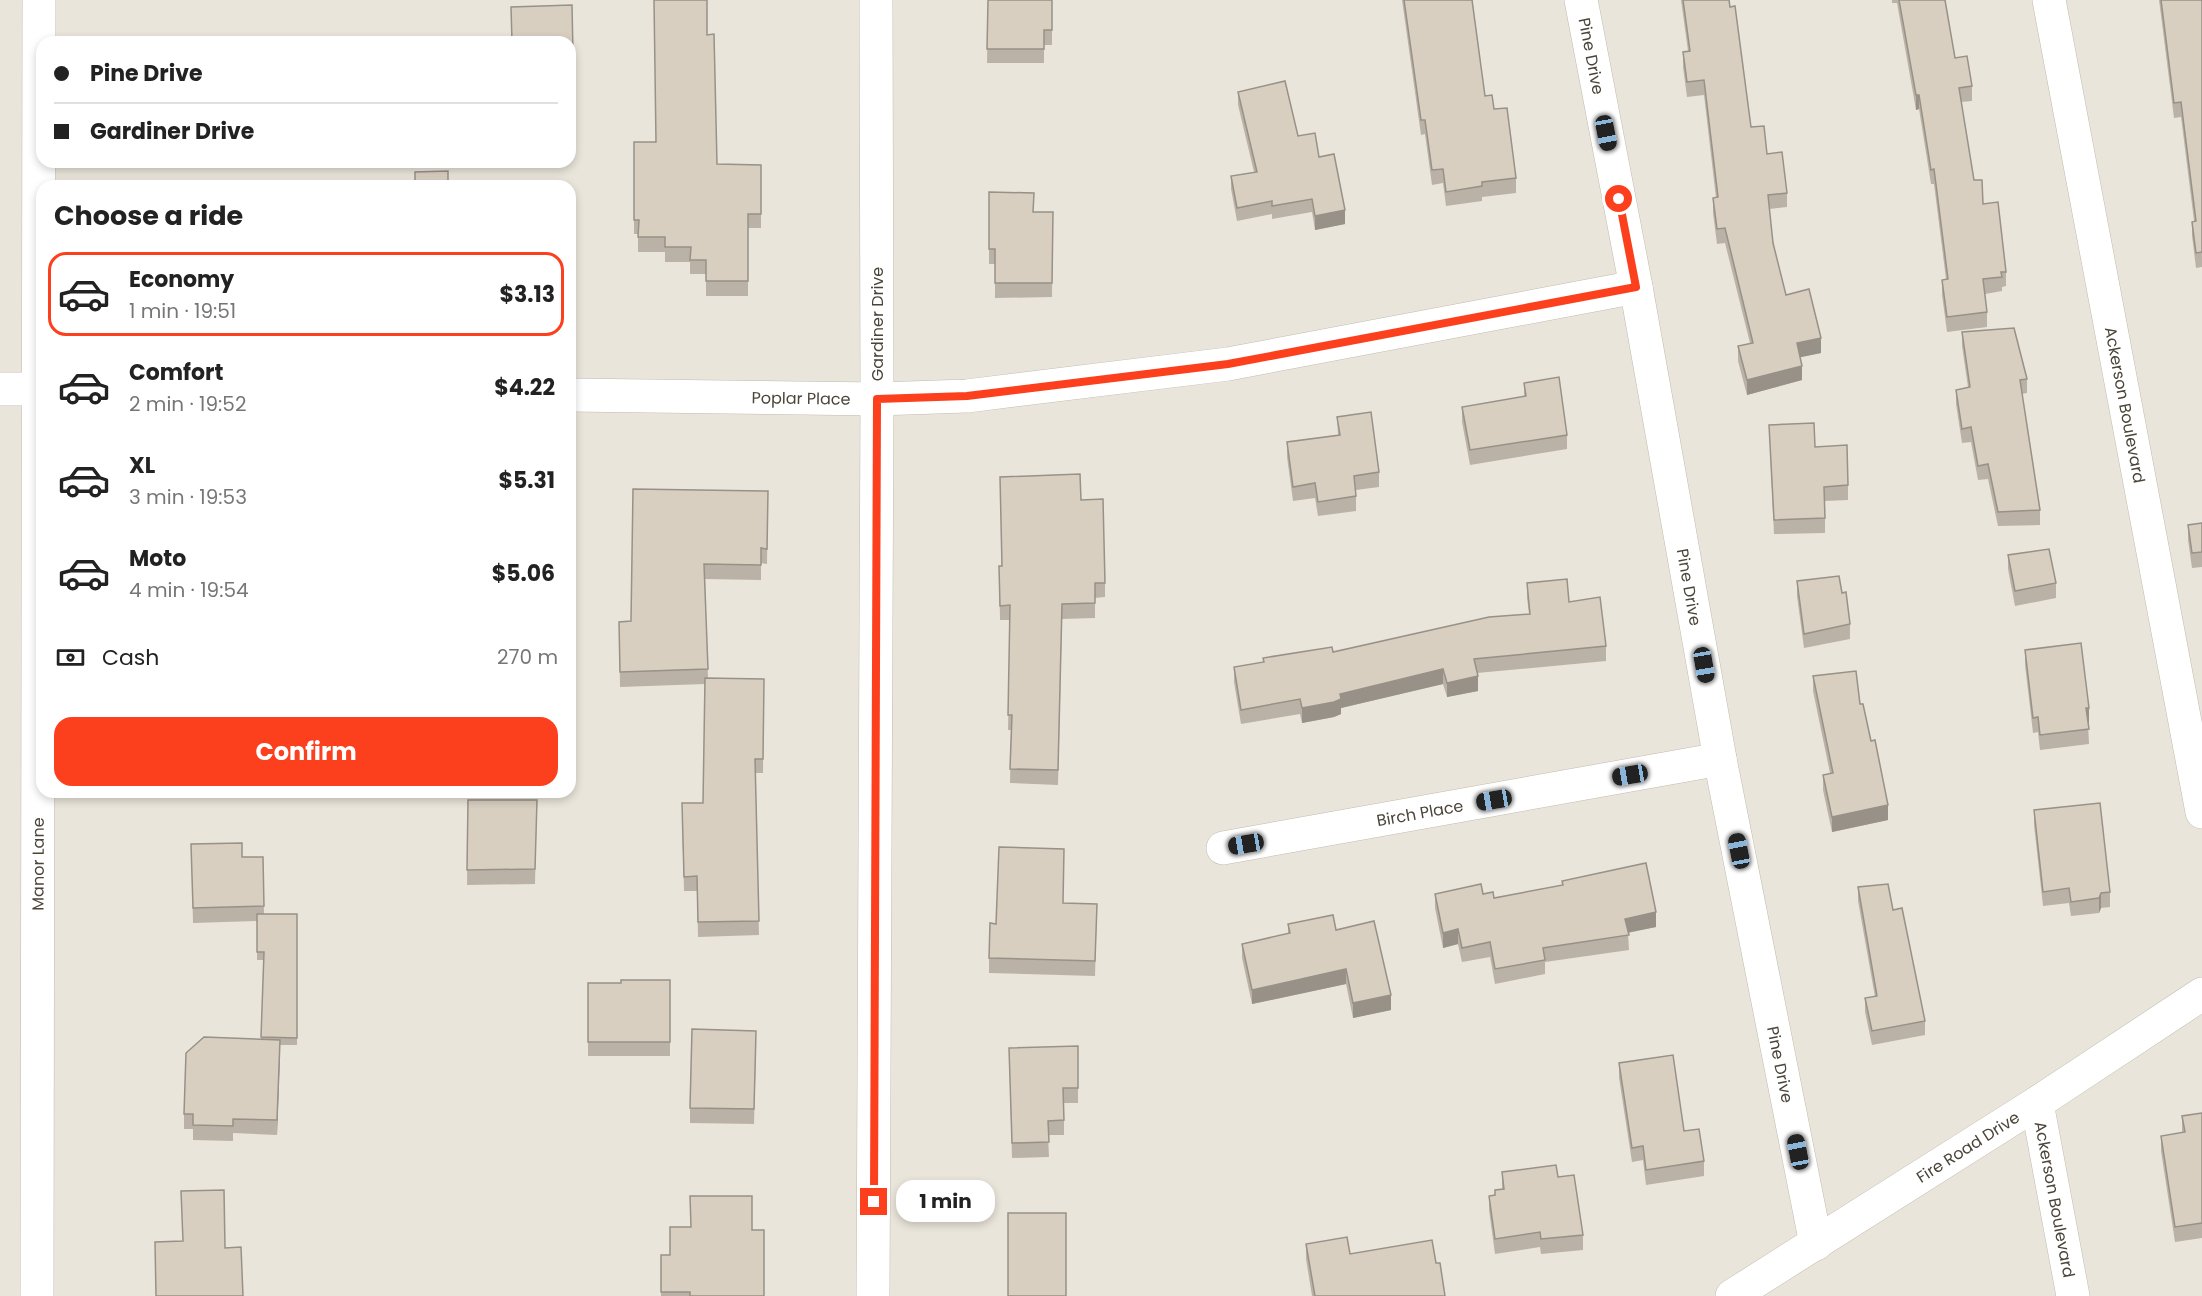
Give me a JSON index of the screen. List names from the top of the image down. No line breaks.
{"streets":{"street":["Pine Drive","Gardiner Drive","Poplar Place","Ackerson Boulevard","Birch Place","Manor Lane","Fire Road Drive"]},"crossings":[["Pine Drive","Poplar Place"],["Pine Drive","Birch Place"],["Pine Drive","Fire Road Drive"],["Gardiner Drive","Poplar Place"],["Ackerson Boulevard","Fire Road Drive"]],"page":{"banner":["Pine Drive","Gardiner Drive"],"heading":"Choose a ride","list":[{"name":"Economy","note":"1 min · 19:51","value":"$3.13"},{"name":"Comfort","note":"2 min · 19:52","value":"$4.22"},{"name":"XL","note":"3 min · 19:53","value":"$5.31"},{"name":"Moto","note":"4 min · 19:54","value":"$5.06"}],"pay":["Cash","270 m"],"buttons":"Confirm","bubble":"1 min"}}
